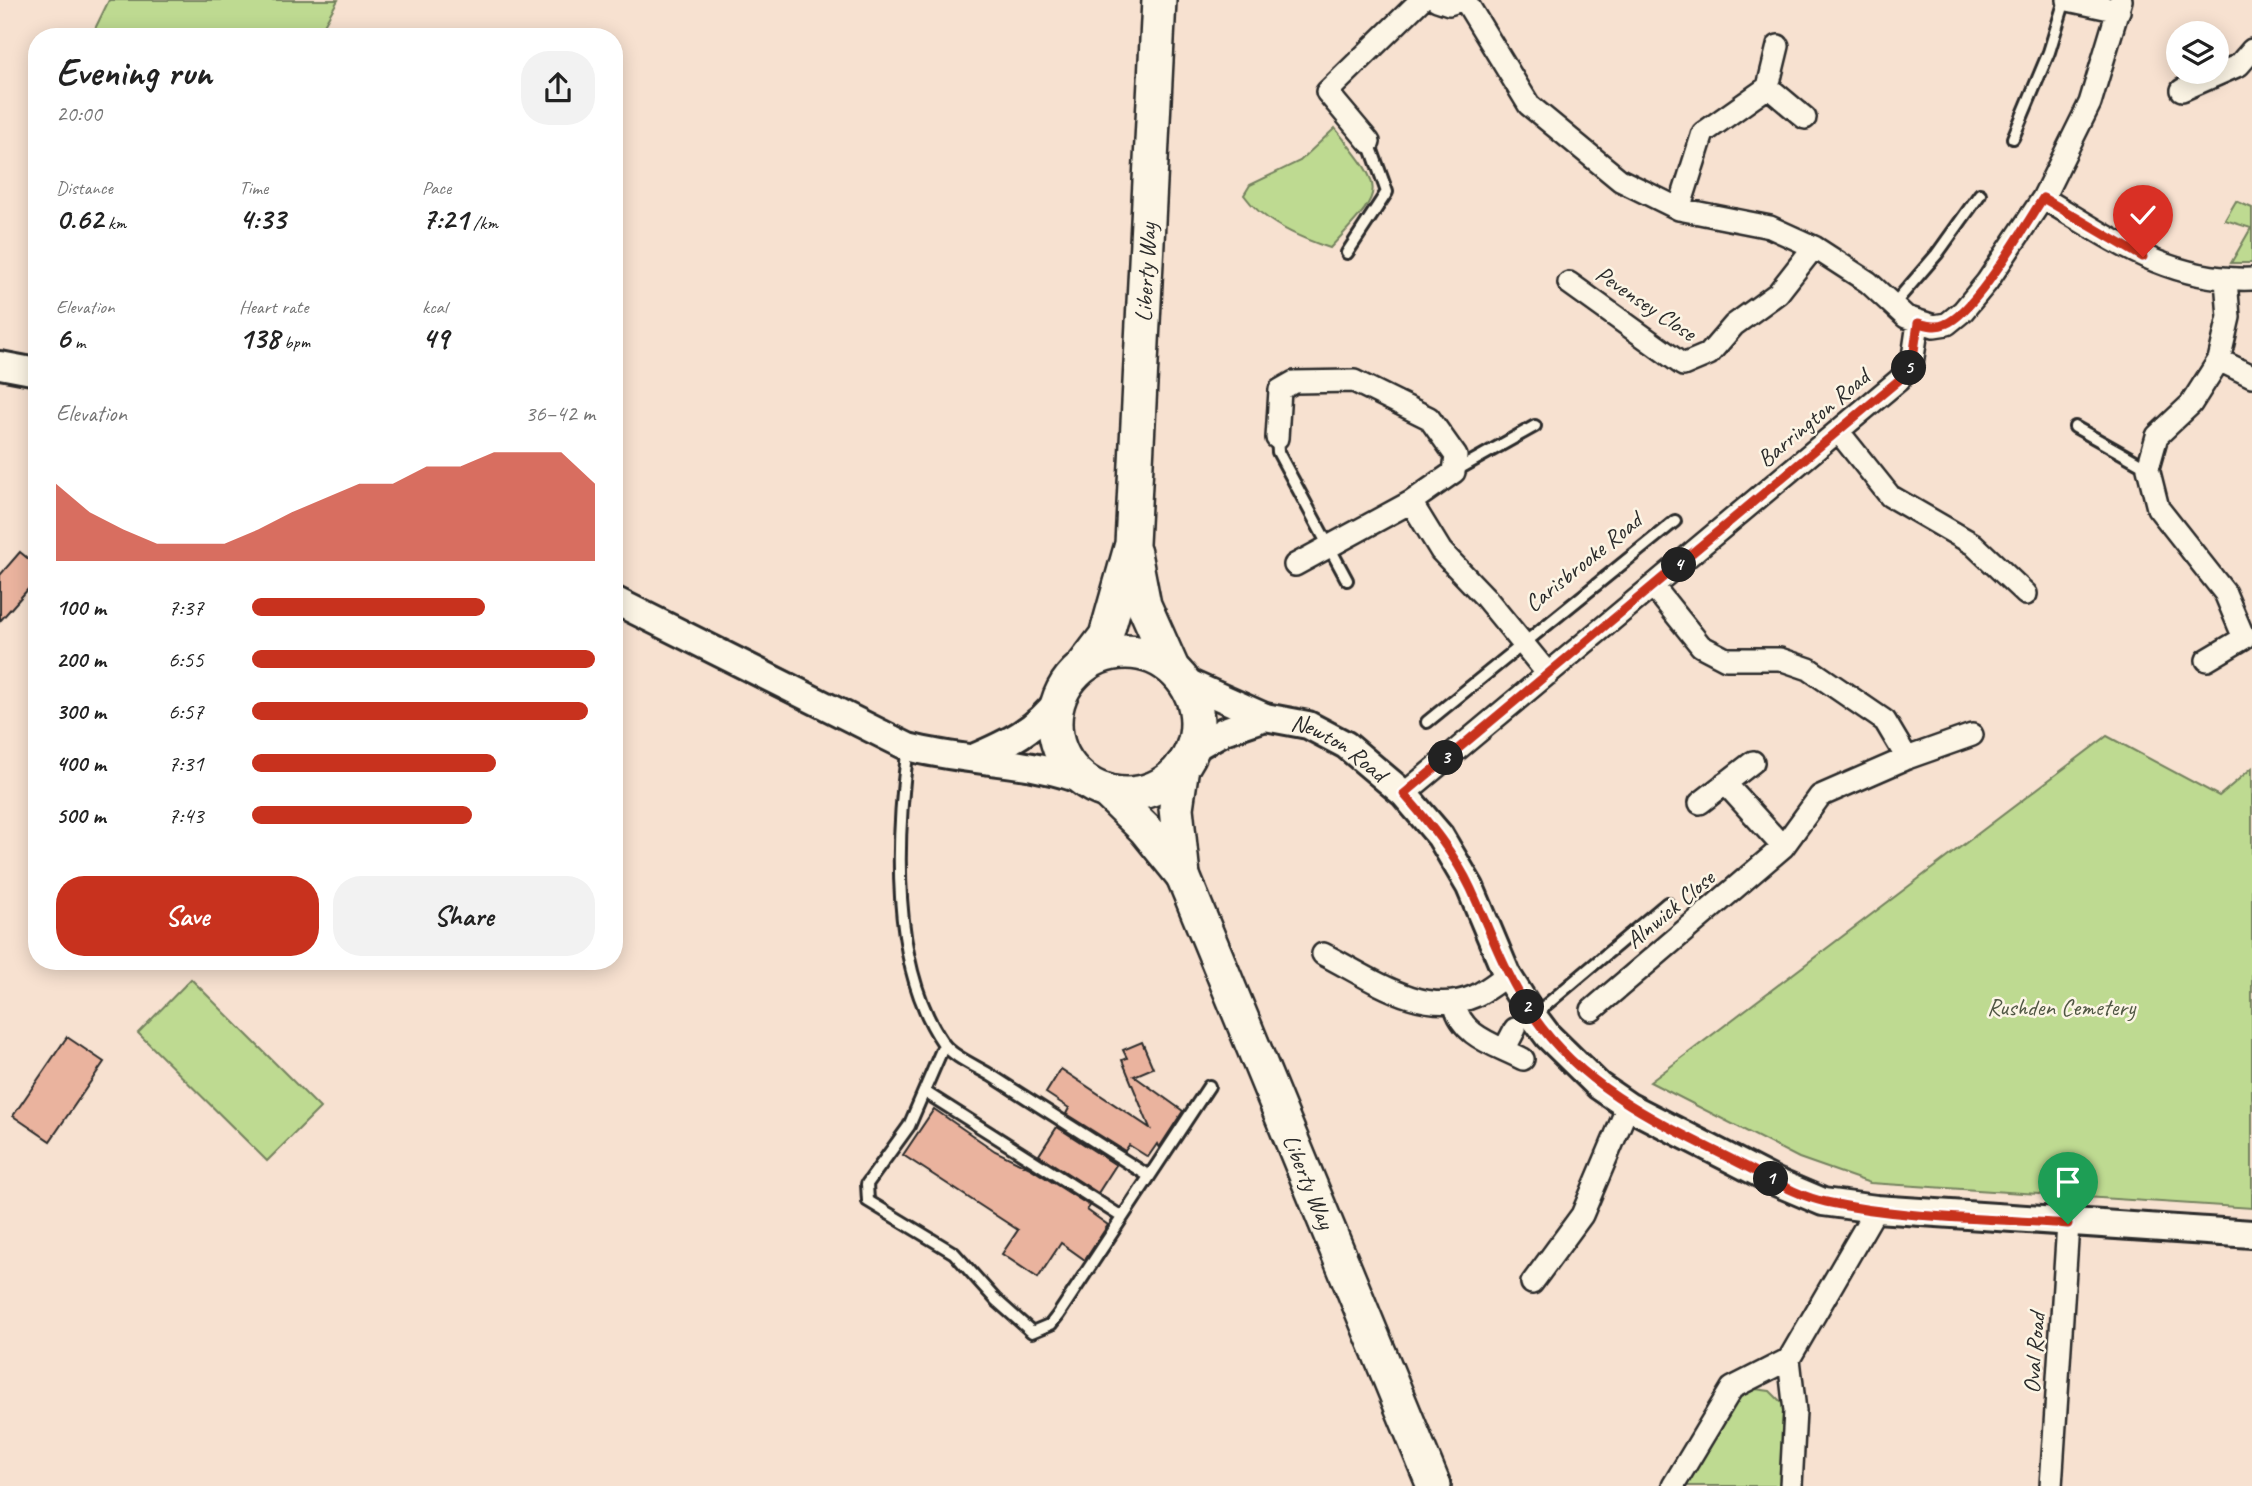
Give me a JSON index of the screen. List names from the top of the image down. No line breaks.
{"streets":{"highway":["Liberty Way"],"street":["Pevensey Close","Barrington Road","Carisbrooke Road","Newton Road","Alnwick Close","Oval Road"]},"crossings":[["Liberty Way","Newton Road"],["Barrington Road","Carisbrooke Road"],["Barrington Road","Newton Road"],["Newton Road","Oval Road"]],"parks":["Rushden Cemetery"],"page":{"heading":["Evening run","20:00"],"stats":[["Distance","0.62 km"],["Time","4:33"],["Pace","7:21 /km"],["Elevation","6 m"],["Heart rate","138 bpm"],["kcal","49"]],"pins":["5","4","3","2","1"],"chart":["Elevation","36–42 m"],"list":[{"name":"100 m","note":"7:37"},{"name":"200 m","note":"6:55"},{"name":"300 m","note":"6:57"},{"name":"400 m","note":"7:31"},{"name":"500 m","note":"7:43"}],"buttons":["Save","Share"]}}
